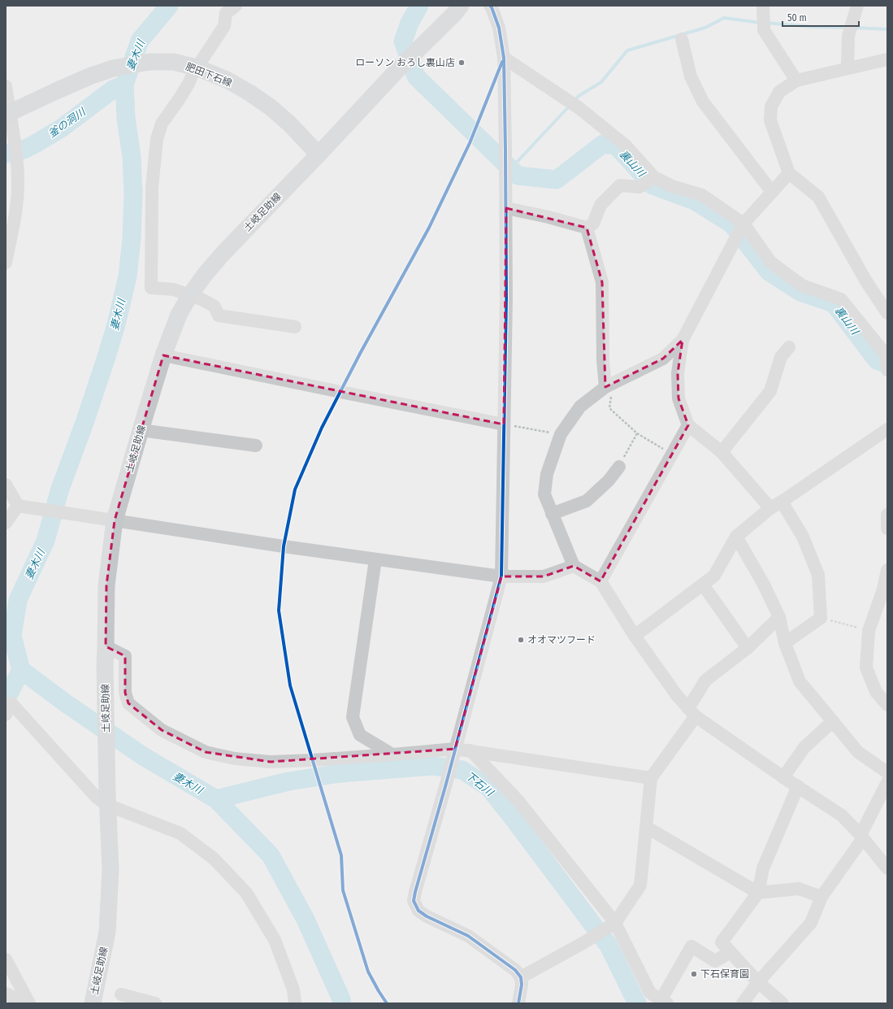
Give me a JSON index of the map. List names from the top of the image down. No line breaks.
{"streets":{"main road":["肥田下石線","土岐足助線"]},"crossings":[["肥田下石線","土岐足助線"]],"water":["妻木川","釜の洞川","裏山川","下石川"],"places":["ローソン おろし裏山店","オオマツフード","下石保育園"],"scale_bar":"50 m"}
